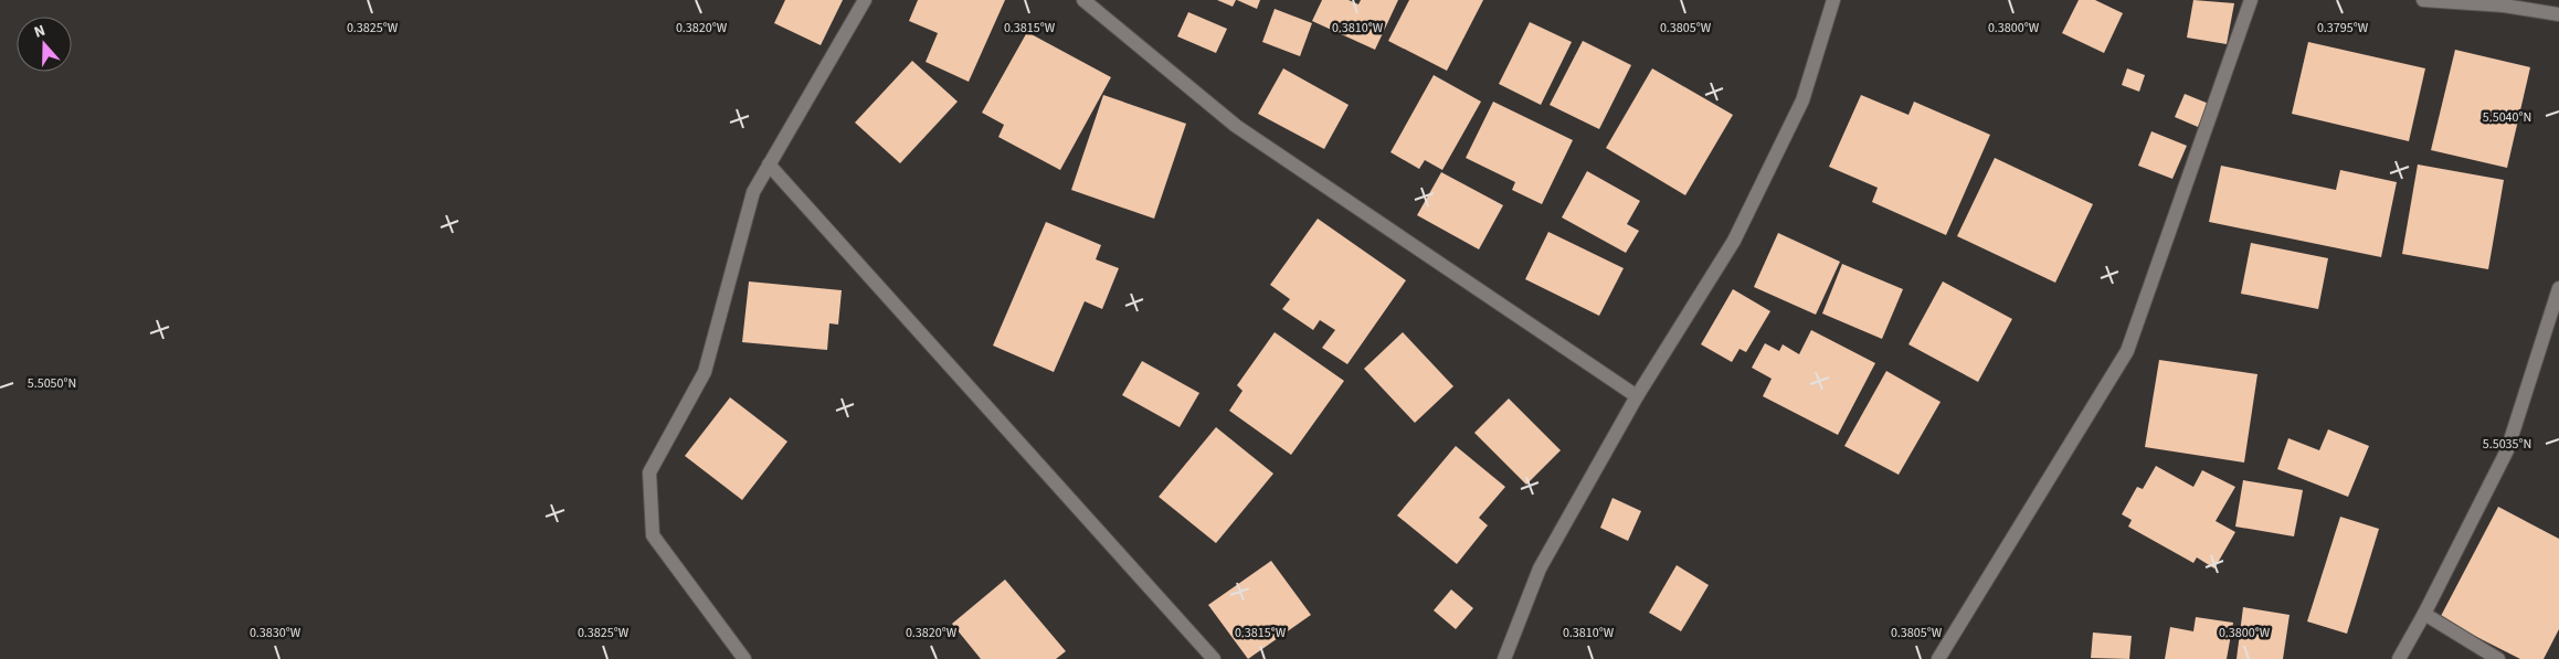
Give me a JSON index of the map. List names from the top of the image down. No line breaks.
{"north":"top","coordinates":["0.3825°W","0.3820°W","0.3815°W","0.3810°W","0.3805°W","0.3800°W","0.3795°W","5.5040°N","5.5050°N","5.5035°N","0.3830°W"]}
